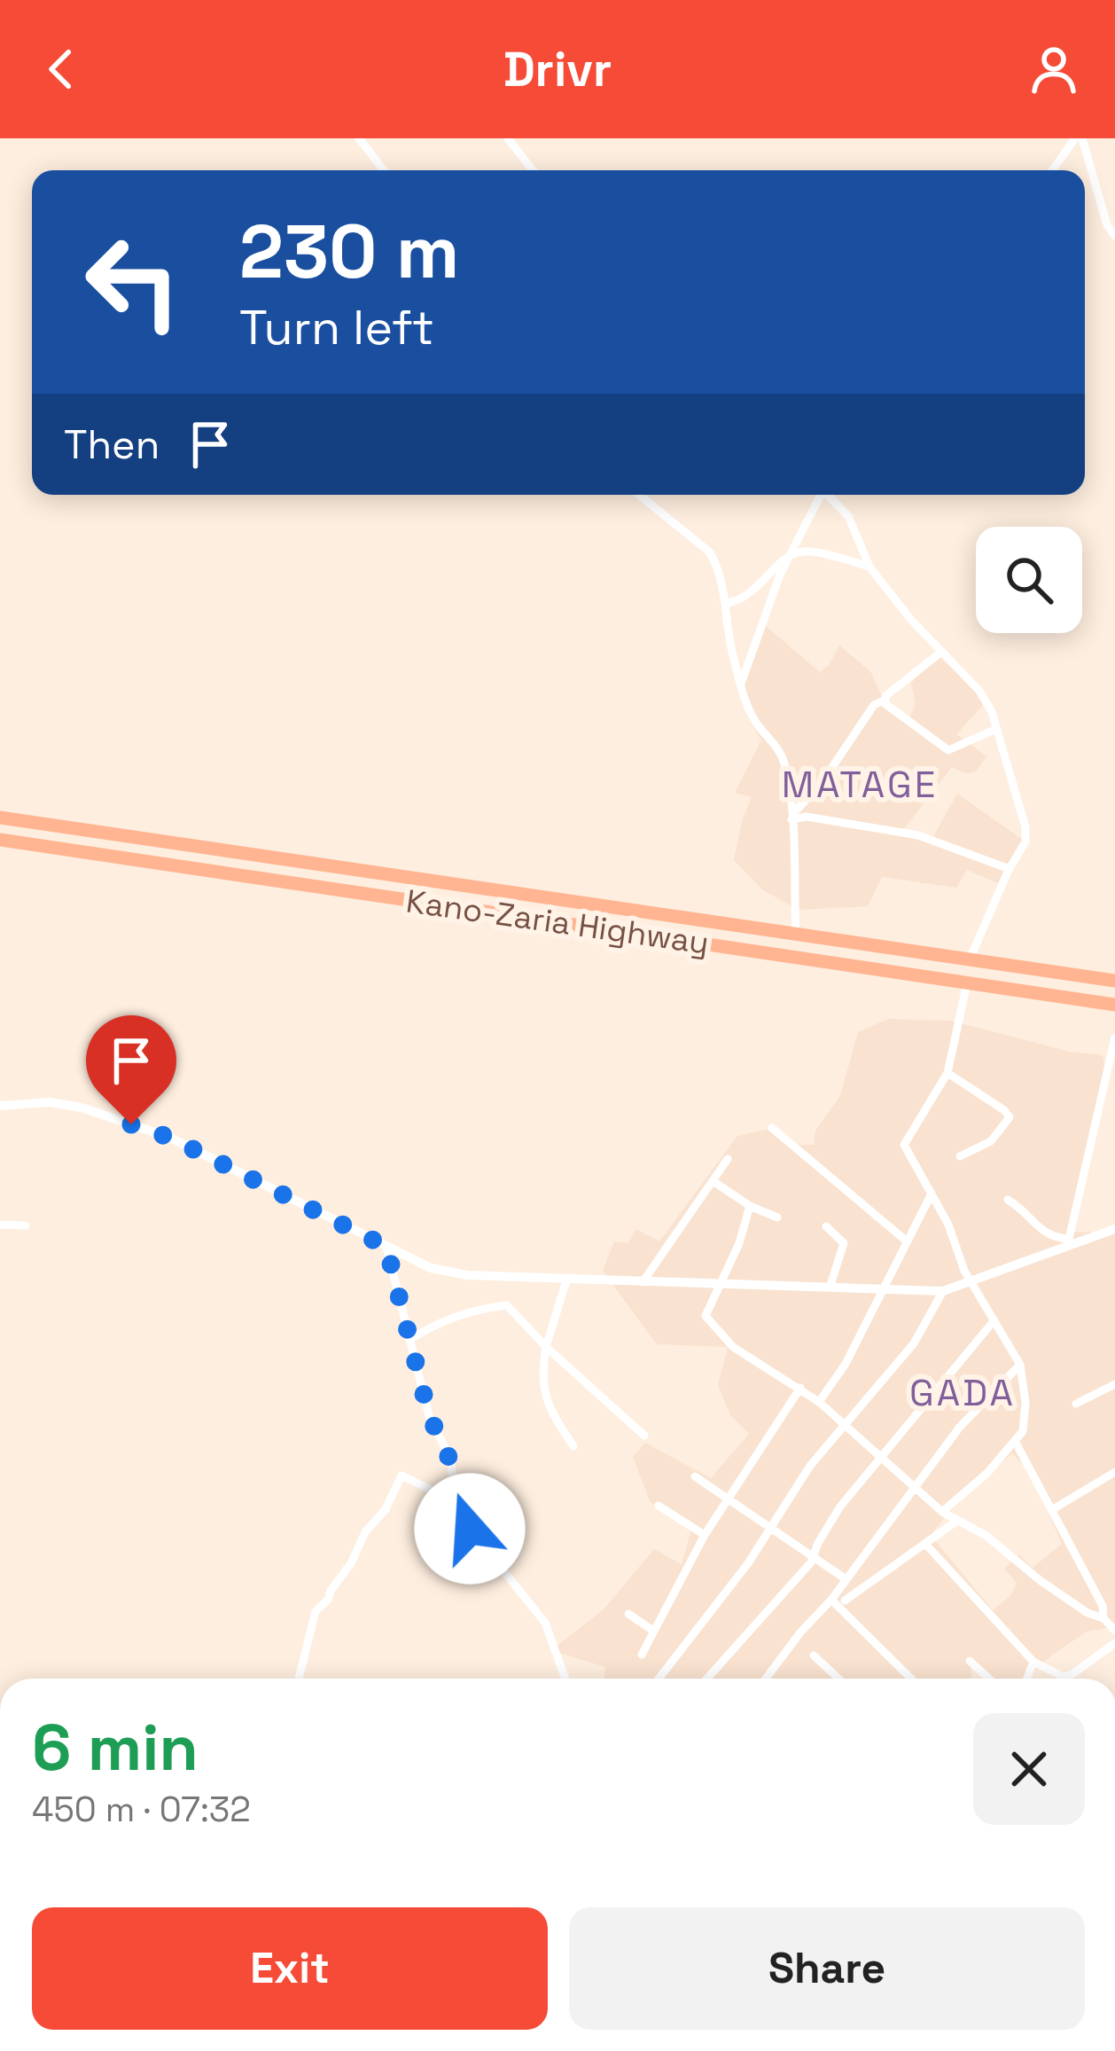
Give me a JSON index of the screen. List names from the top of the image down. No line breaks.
{"streets":{"highway":["Kano-Zaria Highway"]},"districts":["MATAGE","GADA"],"page":{"header":"Drivr","turn":["230 m","Turn left"],"then":"Then","heading":["6 min","450 m · 07:32"],"buttons":["Exit","Share"]}}
